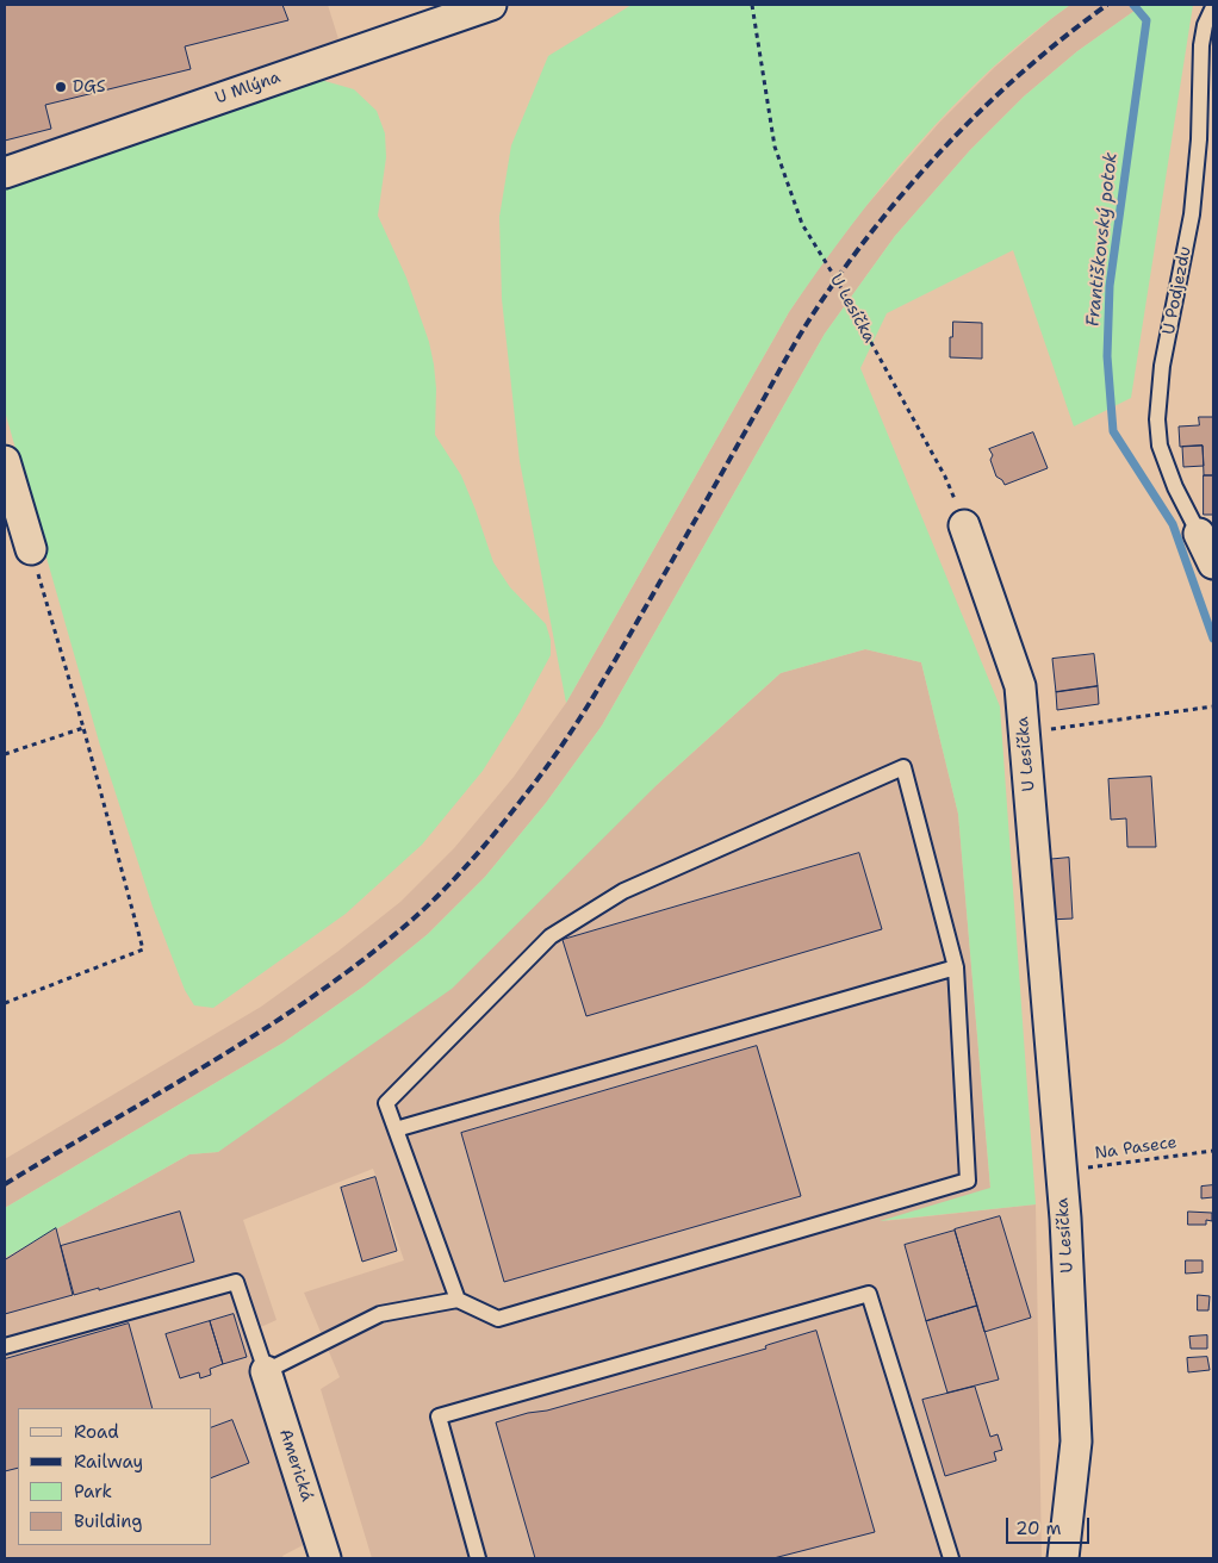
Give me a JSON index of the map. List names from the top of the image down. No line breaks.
{"streets":{"street":["U Mlýna","U Podjezdu","U Lesíčka","Americká"],"path":["Na Pasece"]},"crossings":[["U Lesíčka","Na Pasece"]],"water":["Františkovský potok"],"places":["DGS"],"legend":["Road","Railway","Park","Building"],"scale_bar":"20 m"}
